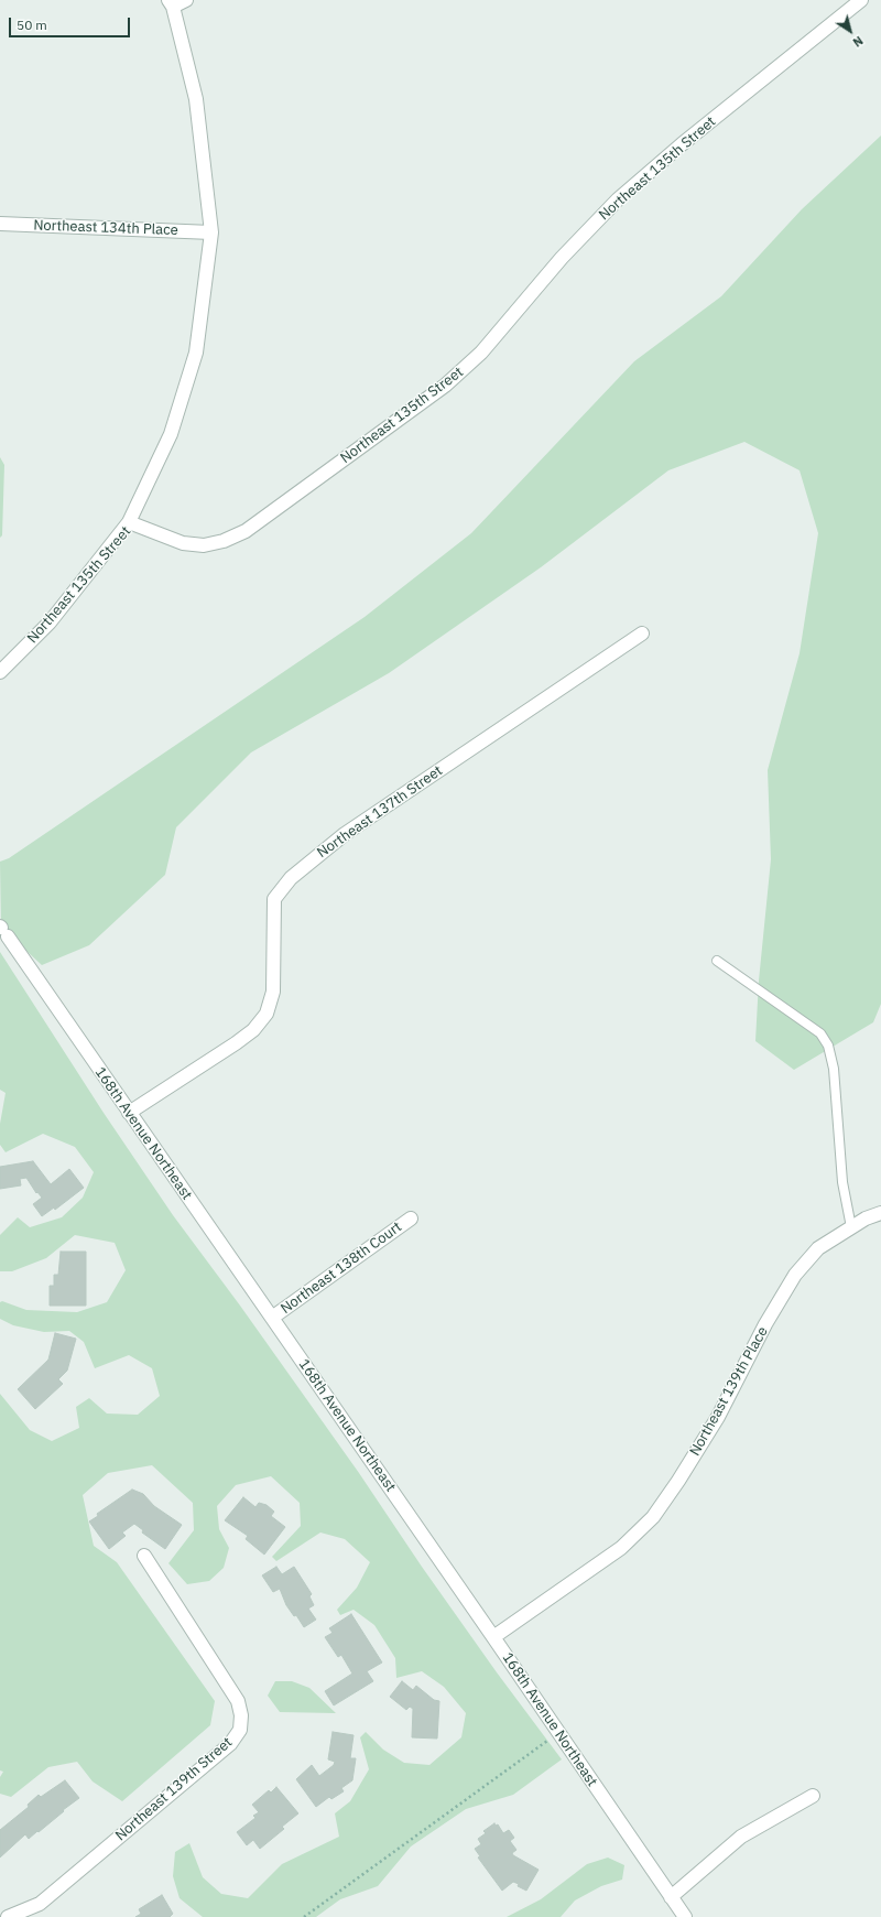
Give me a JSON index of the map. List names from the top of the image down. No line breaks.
{"streets":{"street":["Northeast 135th Street","Northeast 134th Place","Northeast 137th Street","168th Avenue Northeast","Northeast 138th Court","Northeast 139th Place","Northeast 139th Street"]},"crossings":[["Northeast 137th Street","168th Avenue Northeast"],["168th Avenue Northeast","Northeast 138th Court"],["168th Avenue Northeast","Northeast 139th Place"]],"scale_bar":"50 m","north":"bottom right"}
